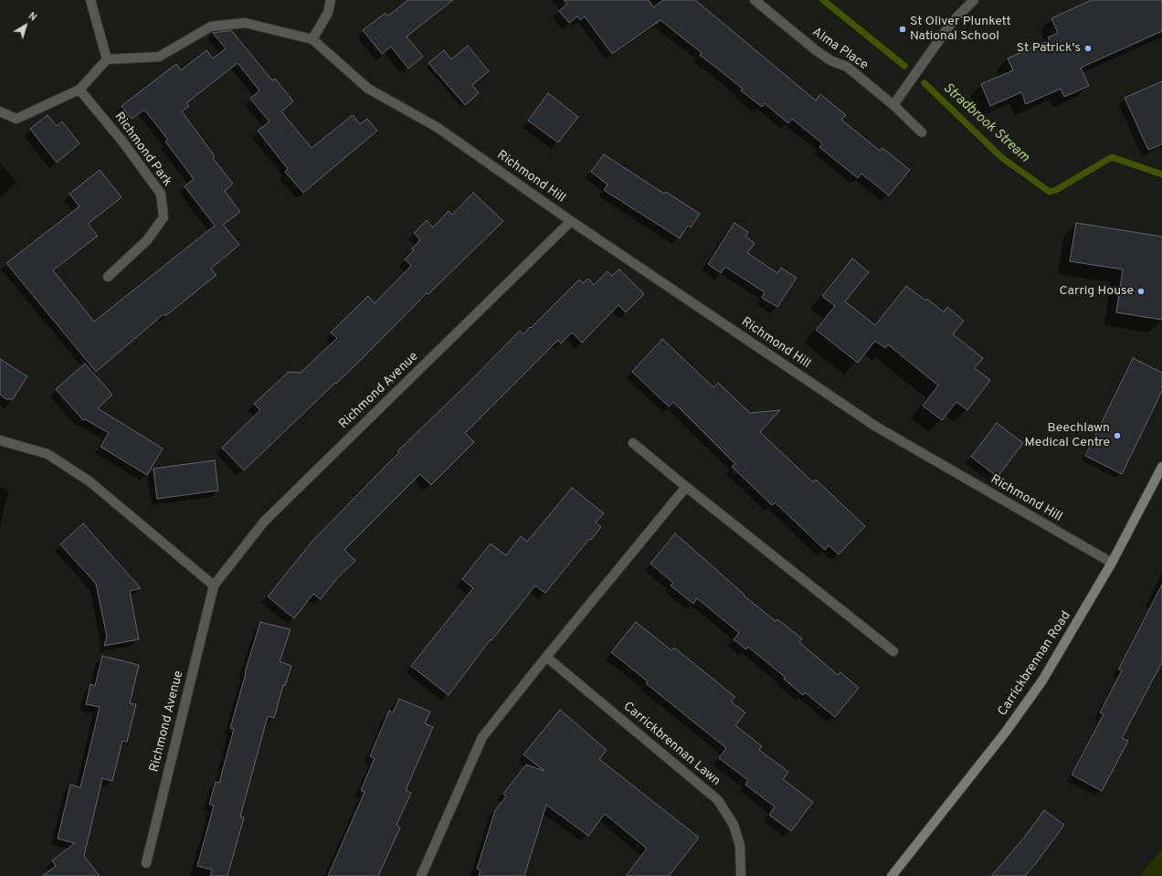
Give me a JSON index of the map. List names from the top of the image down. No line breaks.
{"streets":{"main road":["Carrickbrennan Road"],"street":["Alma Place","Richmond Park","Richmond Hill","Richmond Avenue","Carrickbrennan Lawn"]},"crossings":[["Richmond Hill","Richmond Avenue"],["Richmond Hill","Carrickbrennan Road"]],"water":["Stradbrook Stream"],"places":["St Oliver Plunkett National School","St Patrick's","Carrig House","Beechlawn Medical Centre"],"north":"top right"}
